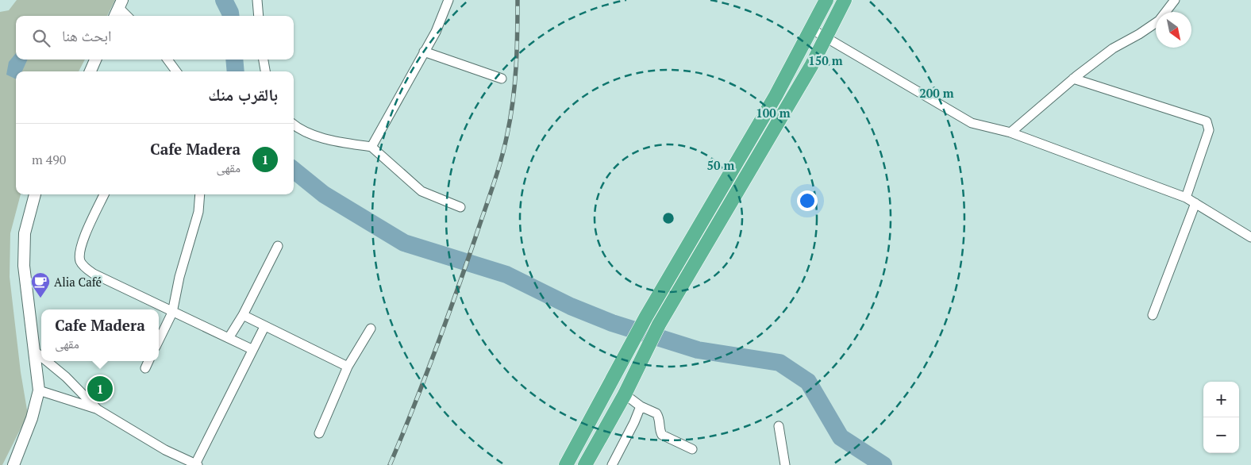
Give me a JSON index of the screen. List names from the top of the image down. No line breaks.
{"places":{"cafe":["Alia Café"]},"north":"bottom right","page":{"search":"ابحث هنا","heading":"بالقرب منك","list":[{"mark":"1","name":"Cafe Madera","note":"مقهى","value":"490 m"}],"popup":["Cafe Madera","مقهى"],"pins":"1","map_buttons":["+","−"]},"rings":["150 m","200 m","100 m","50 m"]}
